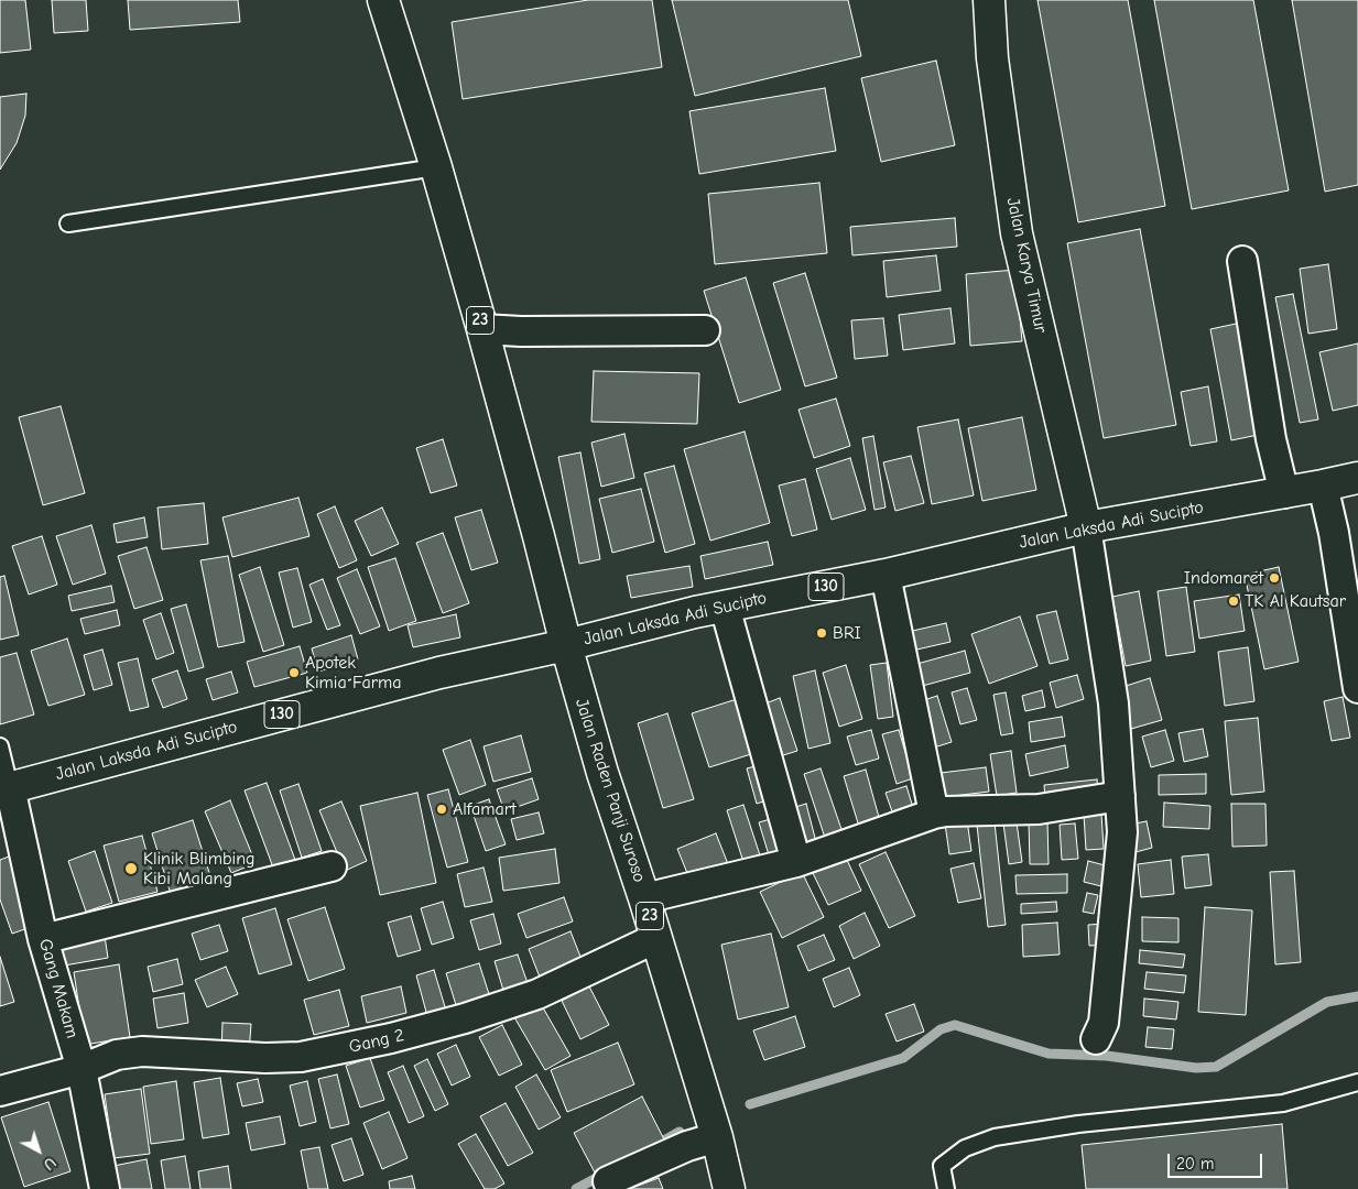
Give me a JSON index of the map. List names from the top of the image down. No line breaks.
{"streets":{"main road":["Jalan Karya Timur","23","Jalan Laksda Adi Sucipto","130","Jalan Raden Panji Suroso"],"street":["Gang Makam","Gang 2"]},"crossings":[["Jalan Karya Timur","Jalan Laksda Adi Sucipto"],["23","Jalan Laksda Adi Sucipto"],["23","Jalan Raden Panji Suroso"],["Jalan Laksda Adi Sucipto","Jalan Raden Panji Suroso"],["Jalan Laksda Adi Sucipto","Gang Makam"],["Jalan Raden Panji Suroso","Gang 2"],["Gang Makam","Gang 2"]],"places":["Indomaret","TK Al Kautsar","BRI","Apotek Kimia Farma","Alfamart","Klinik Blimbing Kibi Malang"],"scale_bar":"20 m","north":"bottom right"}
